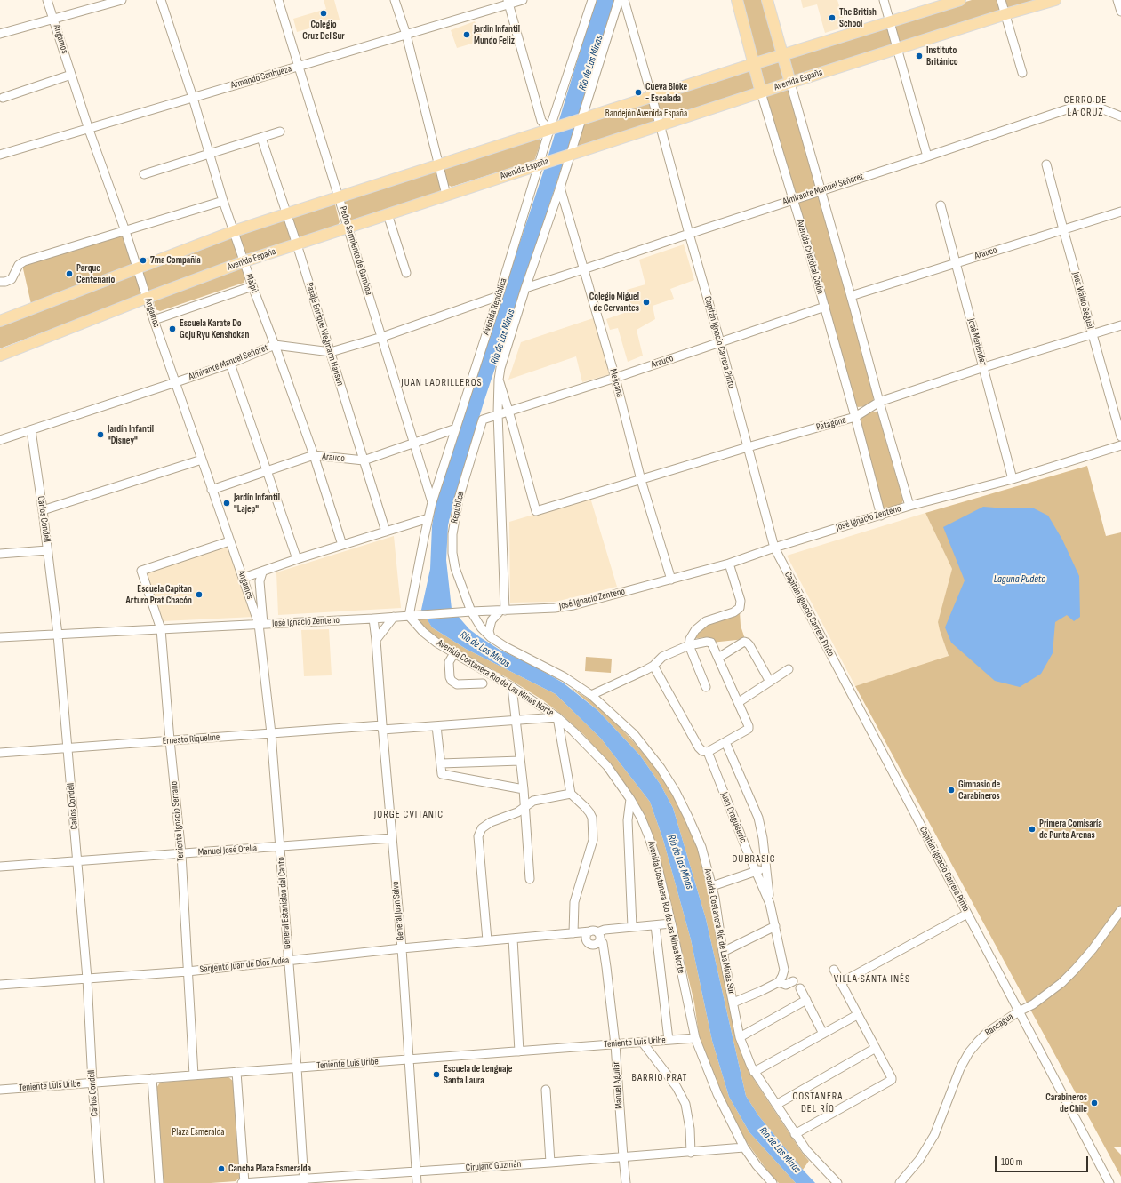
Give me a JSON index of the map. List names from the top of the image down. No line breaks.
{"streets":{"main road":["Avenida España","Avenida Cristóbal Colón"],"street":["Angamos","Armando Sanhueza","Almirante Manuel Señoret","Pedro Sarmiento de Gamboa","Arauco","Maipú","Juez Waldo Seguel","Avenida República","Pasaje Enrique Wegmann Hansen","Capitán Ignacio Carrera Pinto","José Menéndez","Mejicana","Patagona","República","José Ignacio Zenteno","Carlos Condell","Avenida Costanera Río de Las Minas Norte","Ernesto Riquelme","Juan Draguisevic","Teniente Ignacio Serrano","Manuel José Orella","General Estanislao del Canto","General Juan Salvo","Avenida Costanera Río de Las Minas Sur","Sargento Juan de Dios Aldea","Rancagua","Teniente Luis Uribe","Manuel Aguilar","Cirujano Guzmán"]},"crossings":[["Angamos","Armando Sanhueza"],["Angamos","Avenida España"],["Angamos","Almirante Manuel Señoret"],["Angamos","Arauco"],["Angamos","José Ignacio Zenteno"],["Angamos","Teniente Ignacio Serrano"],["Angamos","General Estanislao del Canto"],["Armando Sanhueza","Pedro Sarmiento de Gamboa"],["Armando Sanhueza","Maipú"],["Avenida España","Pedro Sarmiento de Gamboa"],["Avenida España","Avenida Cristóbal Colón"],["Avenida España","Maipú"],["Avenida España","Avenida República"],["Avenida España","Pasaje Enrique Wegmann Hansen"],["Avenida España","Capitán Ignacio Carrera Pinto"],["Almirante Manuel Señoret","Pedro Sarmiento de Gamboa"],["Almirante Manuel Señoret","Avenida Cristóbal Colón"],["Almirante Manuel Señoret","Maipú"],["Almirante Manuel Señoret","Avenida República"],["Almirante Manuel Señoret","Pasaje Enrique Wegmann Hansen"],["Almirante Manuel Señoret","Capitán Ignacio Carrera Pinto"],["Almirante Manuel Señoret","Mejicana"],["Almirante Manuel Señoret","Carlos Condell"],["Pedro Sarmiento de Gamboa","Arauco"],["Pedro Sarmiento de Gamboa","Avenida República"],["Arauco","Avenida Cristóbal Colón"],["Arauco","Maipú"],["Arauco","Juez Waldo Seguel"],["Arauco","Avenida República"],["Arauco","Pasaje Enrique Wegmann Hansen"],["Arauco","Capitán Ignacio Carrera Pinto"],["Arauco","José Menéndez"],["Arauco","Mejicana"],["Arauco","Patagona"],["Arauco","República"],["Avenida Cristóbal Colón","Patagona"],["Avenida Cristóbal Colón","José Ignacio Zenteno"],["Juez Waldo Seguel","Patagona"],["Avenida República","José Ignacio Zenteno"],["Avenida República","Avenida Costanera Río de Las Minas Norte"],["Capitán Ignacio Carrera Pinto","Patagona"],["Capitán Ignacio Carrera Pinto","José Ignacio Zenteno"],["Capitán Ignacio Carrera Pinto","Rancagua"],["José Menéndez","Patagona"],["José Menéndez","José Ignacio Zenteno"],["Mejicana","Patagona"],["Mejicana","José Ignacio Zenteno"],["República","José Ignacio Zenteno"],["República","Avenida Costanera Río de Las Minas Sur"],["José Ignacio Zenteno","Carlos Condell"],["José Ignacio Zenteno","Avenida Costanera Río de Las Minas Norte"],["José Ignacio Zenteno","Teniente Ignacio Serrano"],["José Ignacio Zenteno","General Estanislao del Canto"],["José Ignacio Zenteno","General Juan Salvo"],["José Ignacio Zenteno","Avenida Costanera Río de Las Minas Sur"],["Carlos Condell","Ernesto Riquelme"],["Carlos Condell","Manuel José Orella"],["Carlos Condell","Sargento Juan de Dios Aldea"],["Carlos Condell","Teniente Luis Uribe"],["Avenida Costanera Río de Las Minas Norte","Ernesto Riquelme"],["Avenida Costanera Río de Las Minas Norte","Sargento Juan de Dios Aldea"],["Avenida Costanera Río de Las Minas Norte","Teniente Luis Uribe"],["Avenida Costanera Río de Las Minas Norte","Cirujano Guzmán"],["Ernesto Riquelme","Teniente Ignacio Serrano"],["Ernesto Riquelme","General Estanislao del Canto"],["Ernesto Riquelme","General Juan Salvo"],["Teniente Ignacio Serrano","Manuel José Orella"],["Teniente Ignacio Serrano","Sargento Juan de Dios Aldea"],["Teniente Ignacio Serrano","Teniente Luis Uribe"],["Manuel José Orella","General Estanislao del Canto"],["Manuel José Orella","General Juan Salvo"],["General Estanislao del Canto","Sargento Juan de Dios Aldea"],["General Estanislao del Canto","Teniente Luis Uribe"],["General Estanislao del Canto","Cirujano Guzmán"],["General Juan Salvo","Sargento Juan de Dios Aldea"],["General Juan Salvo","Teniente Luis Uribe"],["General Juan Salvo","Cirujano Guzmán"],["Sargento Juan de Dios Aldea","Manuel Aguilar"],["Teniente Luis Uribe","Manuel Aguilar"],["Manuel Aguilar","Cirujano Guzmán"]],"districts":["CERRO DE LA CRUZ","JUAN LADRILLEROS","JORGE CVITANIC","DUBRASIC","VILLA SANTA INÉS","BARRIO PRAT","COSTANERA DEL RÍO"],"water":["Río de Las Minas","Laguna Pudeto"],"parks":["Bandejón Avenida España","Plaza Esmeralda"],"places":["Colegio Cruz Del Sur","The British School","Jardin Infantil Mundo Feliz","Instituto Británico","Cueva Bloke - Escalada","7ma Compañia","Parque Centenario","Colegio Miguel de Cervantes","Escuela Karate Do Goju Ryu Kenshokan","Jardín Infantil \"Disney\"","Jardín Infantil \"Lajep\"","Escuela Capitan Arturo Prat Chacón","Gimnasio de Carabineros","Primera Comisaría de Punta Arenas","Escuela de Lenguaje Santa Laura","Carabineros de Chile","Cancha Plaza Esmeralda"],"scale_bar":"100 m"}
